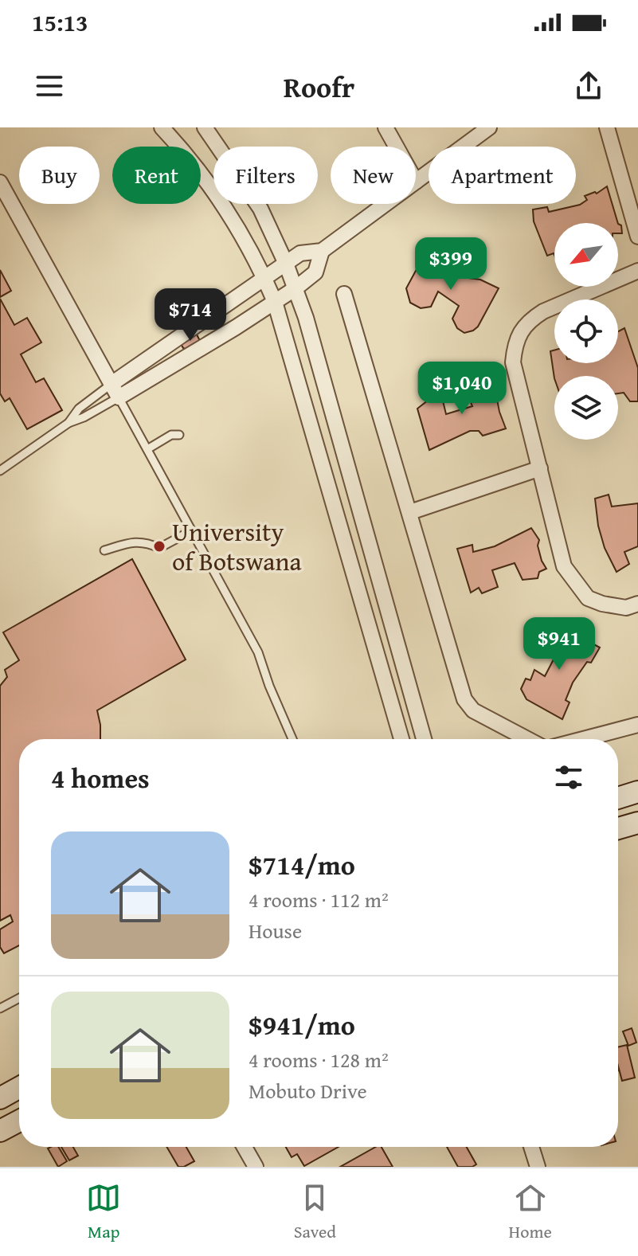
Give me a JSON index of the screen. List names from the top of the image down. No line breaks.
{"places":["University of Botswana"],"north":"bottom left","page":{"status":"15:13","header":"Roofr","chip":["Buy","Rent","Filters","New","Apartment"],"price":["$399","$714","$1,040","$941"],"heading":"4 homes","list":[{"name":"$714/mo","note":"4 rooms · 112 m² · House"},{"name":"$941/mo","note":"4 rooms · 128 m² · Mobuto Drive"}],"tabs":["Map","Saved","Home"]}}
